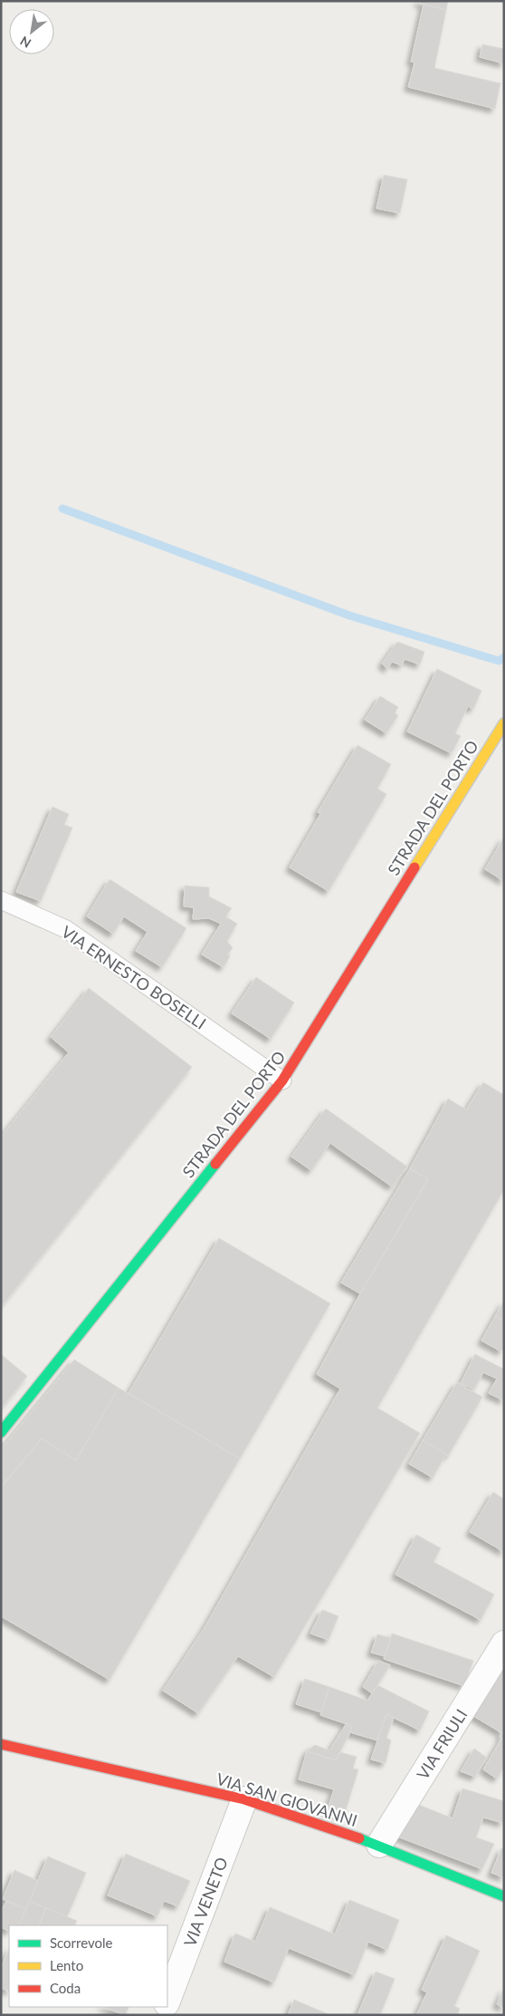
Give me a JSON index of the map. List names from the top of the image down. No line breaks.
{"streets":{"street":["STRADA DEL PORTO","VIA FRIULI","VIA SAN GIOVANNI","VIA VENETO"],"lane":["VIA ERNESTO BOSELLI"]},"crossings":[["STRADA DEL PORTO","VIA ERNESTO BOSELLI"],["VIA FRIULI","VIA SAN GIOVANNI"],["VIA SAN GIOVANNI","VIA VENETO"]],"legend":["Scorrevole","Lento","Coda"],"north":"bottom left"}
